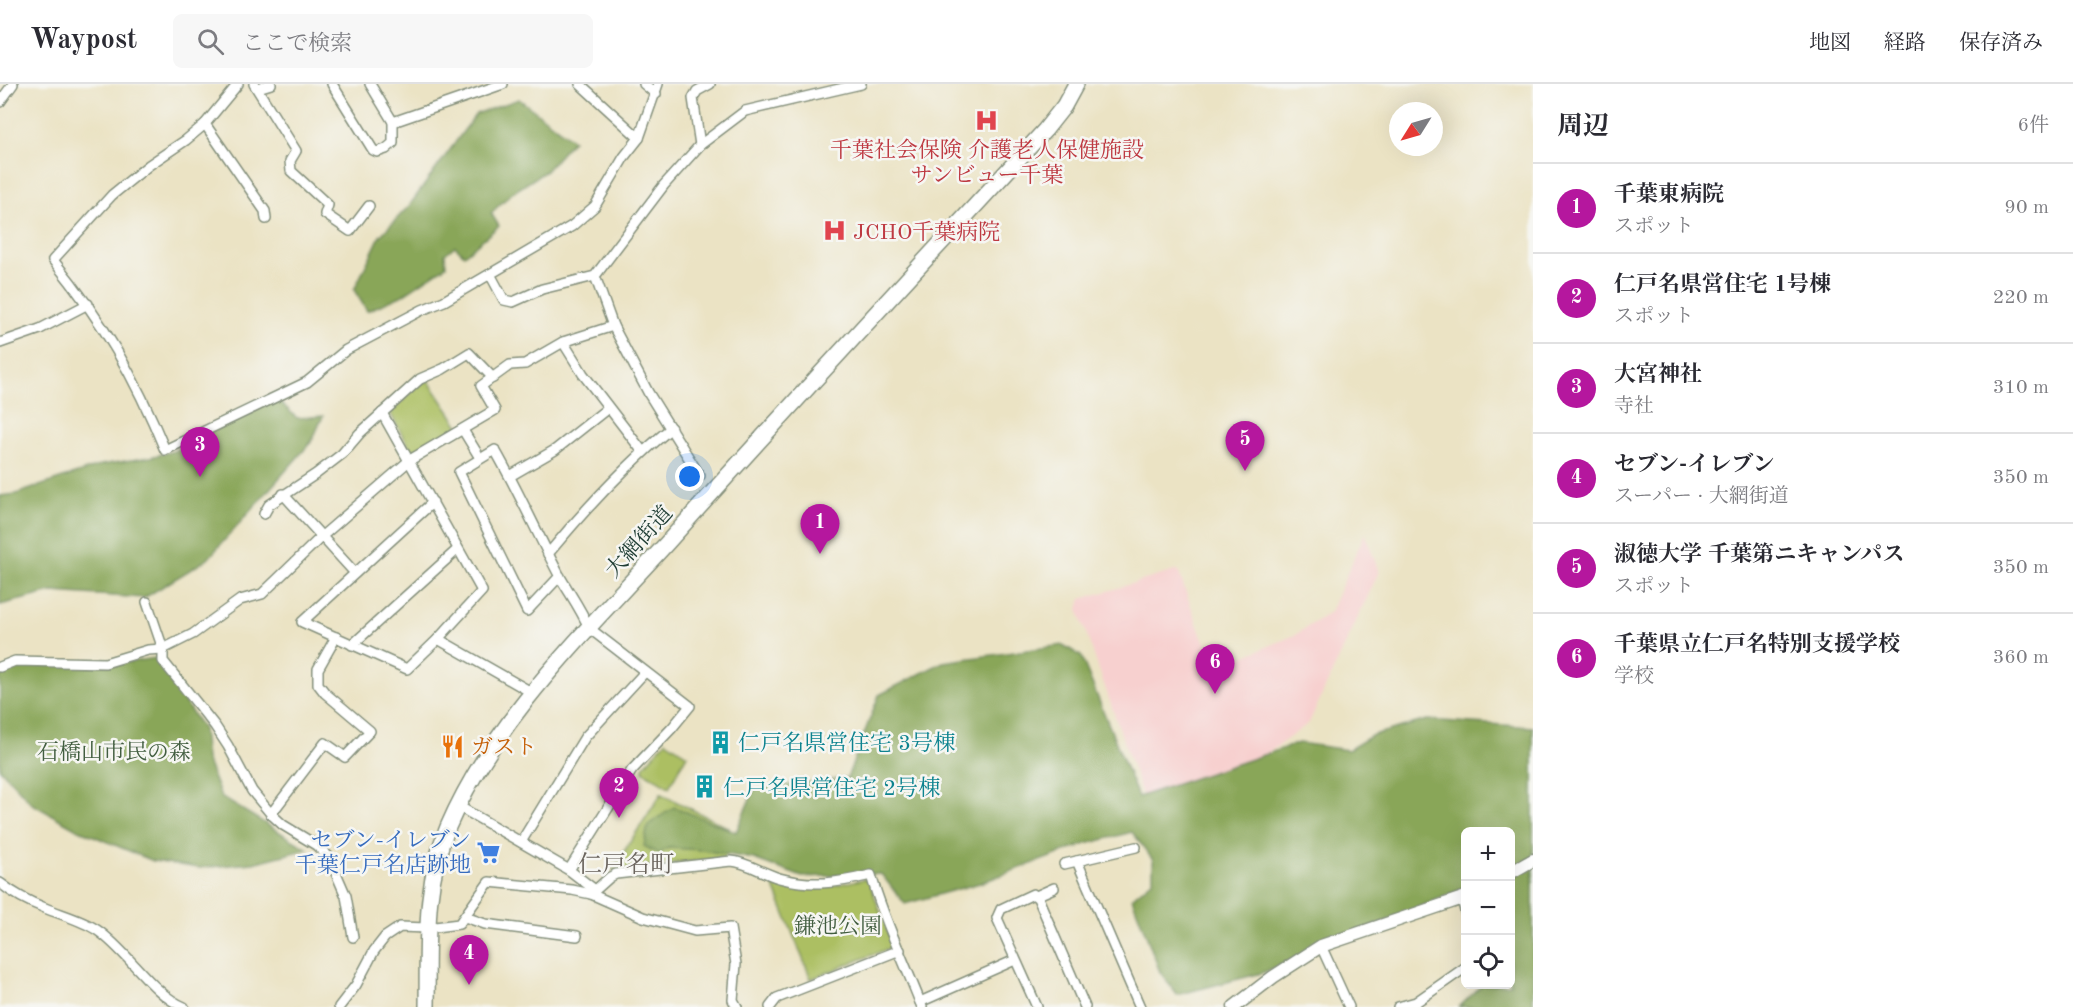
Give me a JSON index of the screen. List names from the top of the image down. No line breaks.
{"streets":{"main road":["大網街道"]},"districts":["仁戸名町"],"parks":["石橋山市民の森","鎌池公園"],"places":{"hospital":["千葉社会保険 介護老人保健施設 サンビュー千葉","JCHO千葉病院"],"building":["仁戸名県営住宅 3号棟","仁戸名県営住宅 2号棟"],"restaurant":["ガスト"],"supermarket":["セブン-イレブン 千葉仁戸名店跡地"]},"north":"bottom left","page":{"header":"Waypost","search":"ここで検索","nav":["地図","経路","保存済み"],"heading":["周辺","6件"],"list":[{"mark":"1","name":"千葉東病院","note":"スポット","value":"90 m"},{"mark":"2","name":"仁戸名県営住宅 1号棟","note":"スポット","value":"220 m"},{"mark":"3","name":"大宮神社","note":"寺社","value":"310 m"},{"mark":"4","name":"セブン-イレブン","note":"スーパー · 大網街道","value":"350 m"},{"mark":"5","name":"淑徳大学 千葉第ニキャンパス","note":"スポット","value":"350 m"},{"mark":"6","name":"千葉県立仁戸名特別支援学校","note":"学校","value":"360 m"}],"pins":["5","3","1","6","2","4"],"map_buttons":["+","−"]}}
